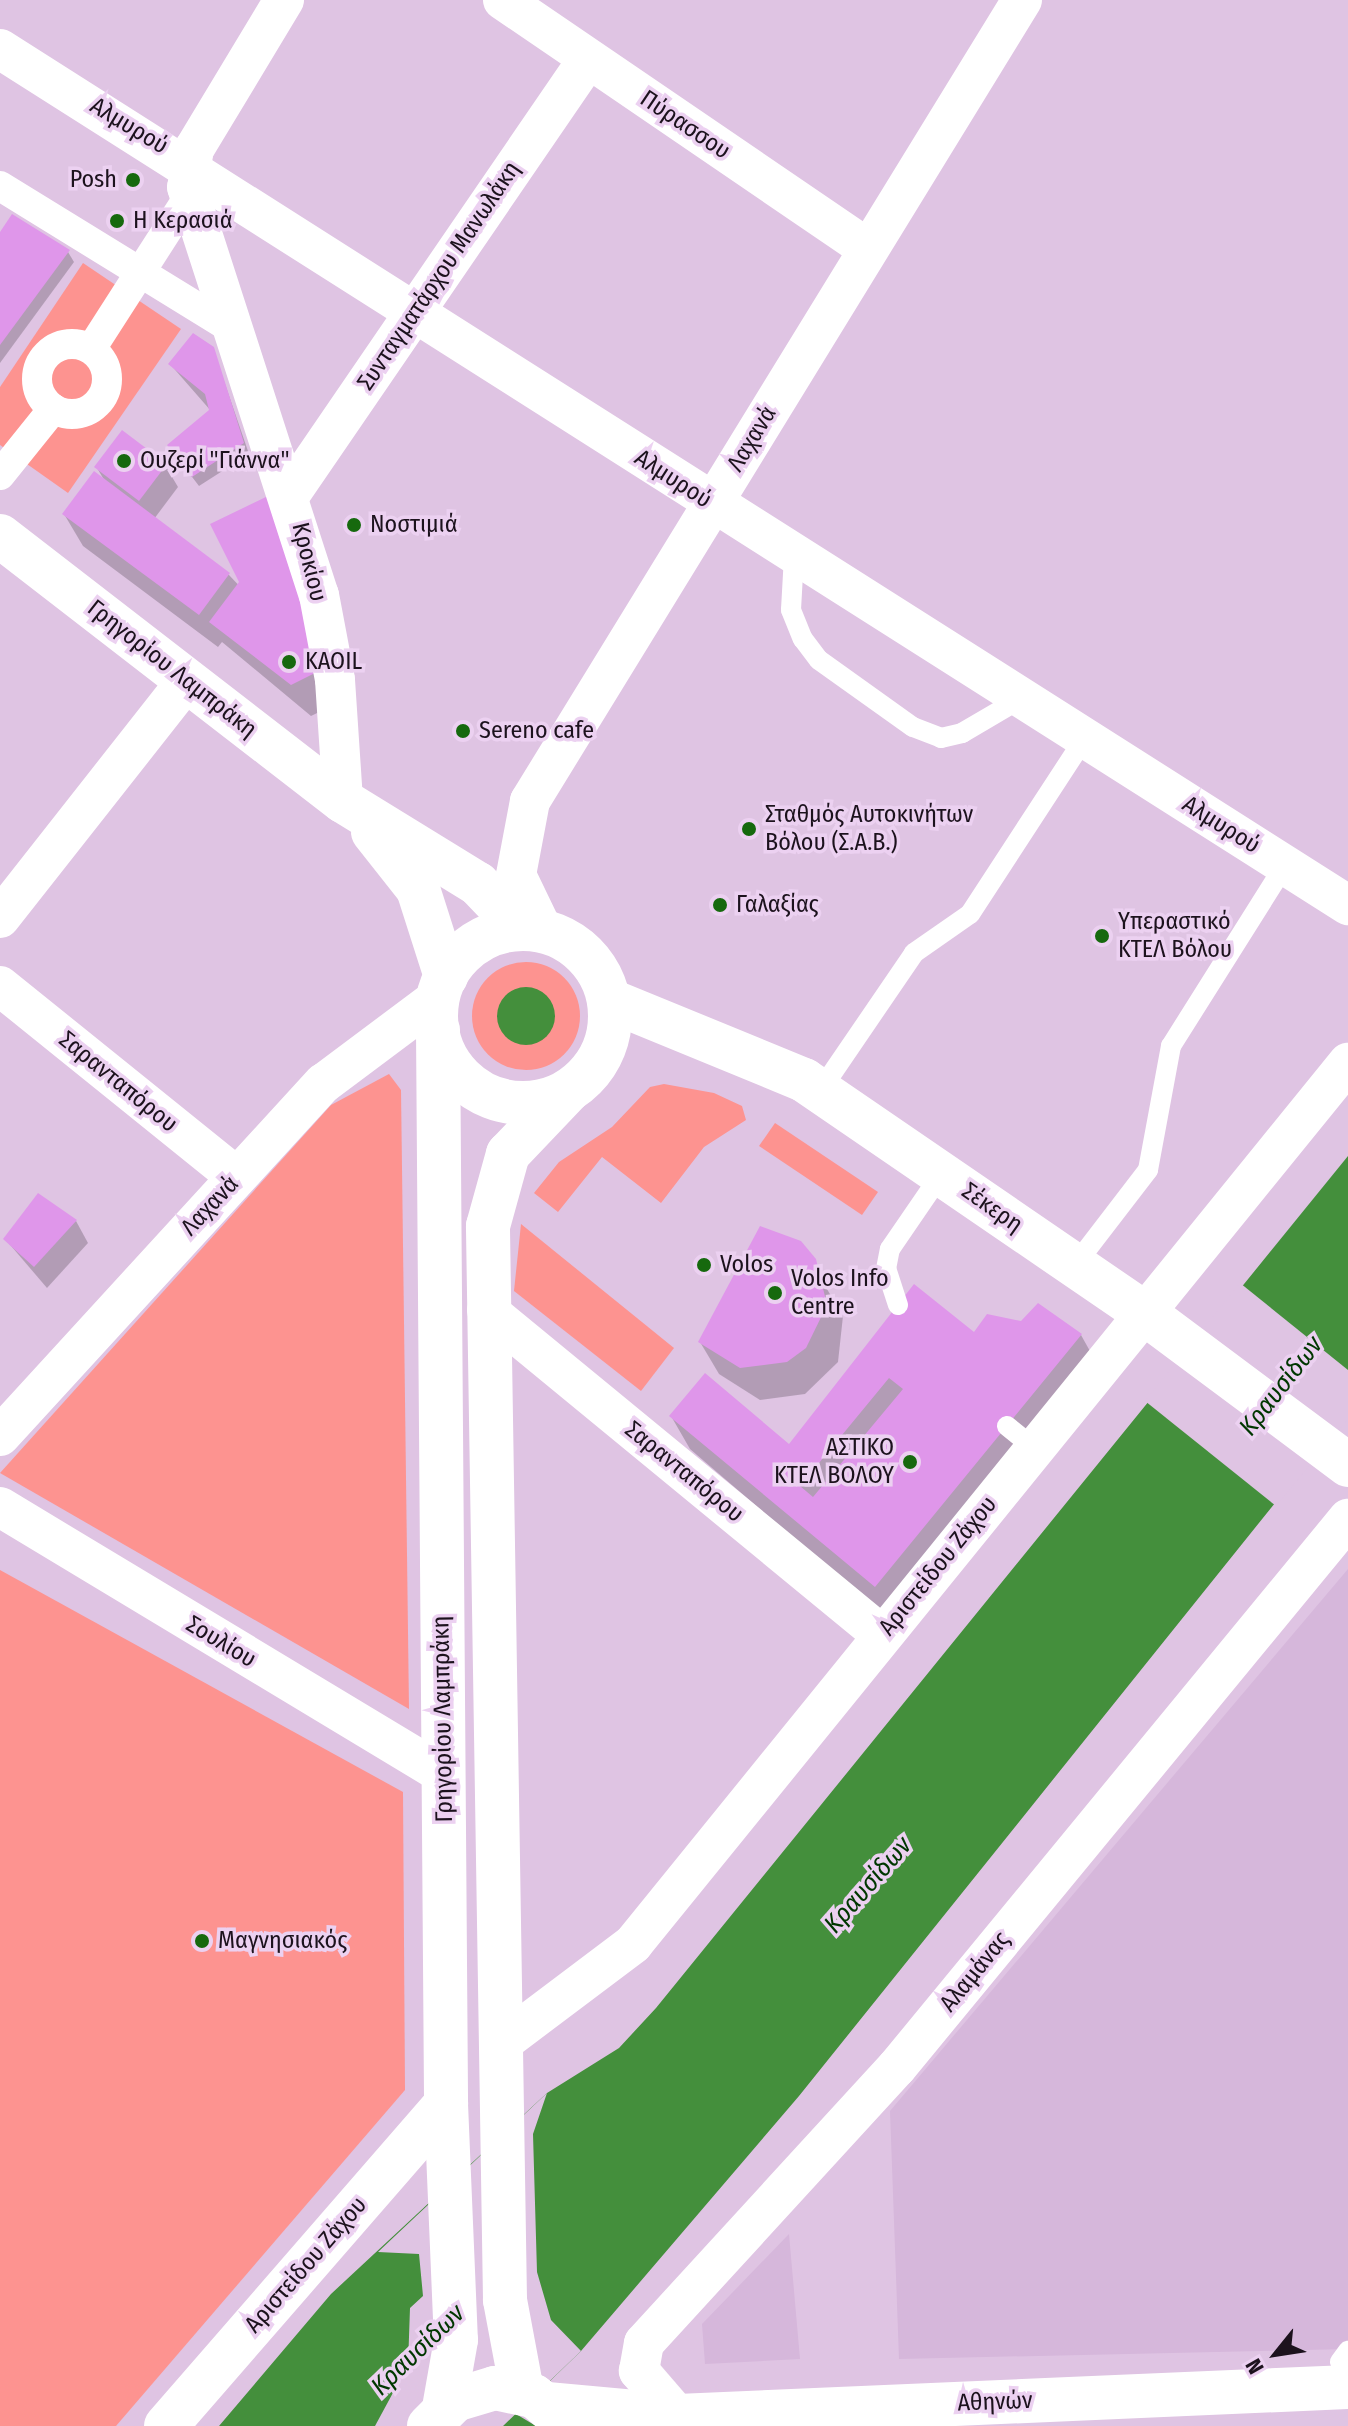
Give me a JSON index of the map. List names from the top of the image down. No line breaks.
{"streets":{"main road":["Γρηγορίου Λαμπράκη","Σέκερη","Αριστείδου Ζάχου","Αθηνών"],"street":["Πύρασσου","Αλμυρού","Συνταγματάρχου Μανωλάκη","Λαχανά","Κροκίου","Σαρανταπόρου","Σουλίου","Αλαμάνας"]},"crossings":[["Πύρασσου","Συνταγματάρχου Μανωλάκη"],["Πύρασσου","Λαχανά"],["Αλμυρού","Συνταγματάρχου Μανωλάκη"],["Αλμυρού","Λαχανά"],["Αλμυρού","Κροκίου"],["Συνταγματάρχου Μανωλάκη","Κροκίου"],["Λαχανά","Γρηγορίου Λαμπράκη"],["Λαχανά","Σαρανταπόρου"],["Λαχανά","Σέκερη"],["Κροκίου","Γρηγορίου Λαμπράκη"],["Γρηγορίου Λαμπράκη","Σέκερη"],["Γρηγορίου Λαμπράκη","Αριστείδου Ζάχου"],["Γρηγορίου Λαμπράκη","Σουλίου"],["Γρηγορίου Λαμπράκη","Αθηνών"],["Σαρανταπόρου","Αριστείδου Ζάχου"],["Σέκερη","Αριστείδου Ζάχου"],["Αλαμάνας","Αθηνών"]],"water":["Κραυσίδων"],"places":["Posh","Η Κερασιά","Ουζερί \"Γιάννα\"","Νοστιμιά","KAOIL","Sereno cafe","Σταθμός Αυτοκινήτων Βόλου (Σ.Α.Β.)","Γαλαξίας","Υπεραστικό ΚΤΕΛ Βόλου","Volos","Volos Info Centre","ΑΣΤΙΚΟ ΚΤΕΛ ΒΟΛΟΥ","Μαγνησιακός"],"north":"bottom left"}
